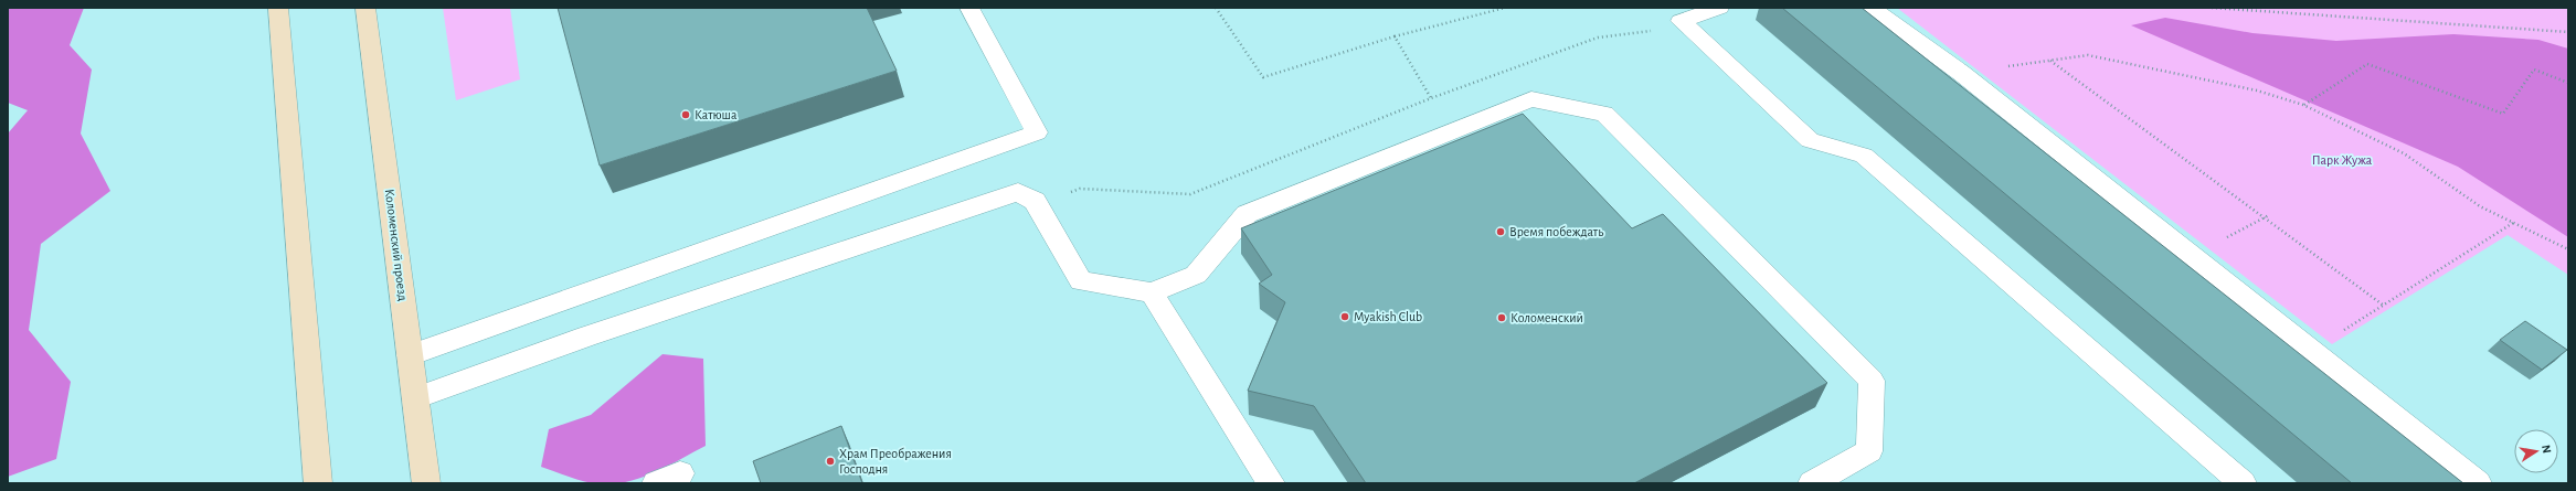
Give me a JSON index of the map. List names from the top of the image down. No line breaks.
{"streets":{"main road":["Коломенский проезд"]},"parks":["Парк Жужа"],"places":["Катюша","Время побеждать","Myakish Club","Коломенский","Храм Преображения Господня"],"north":"right"}
